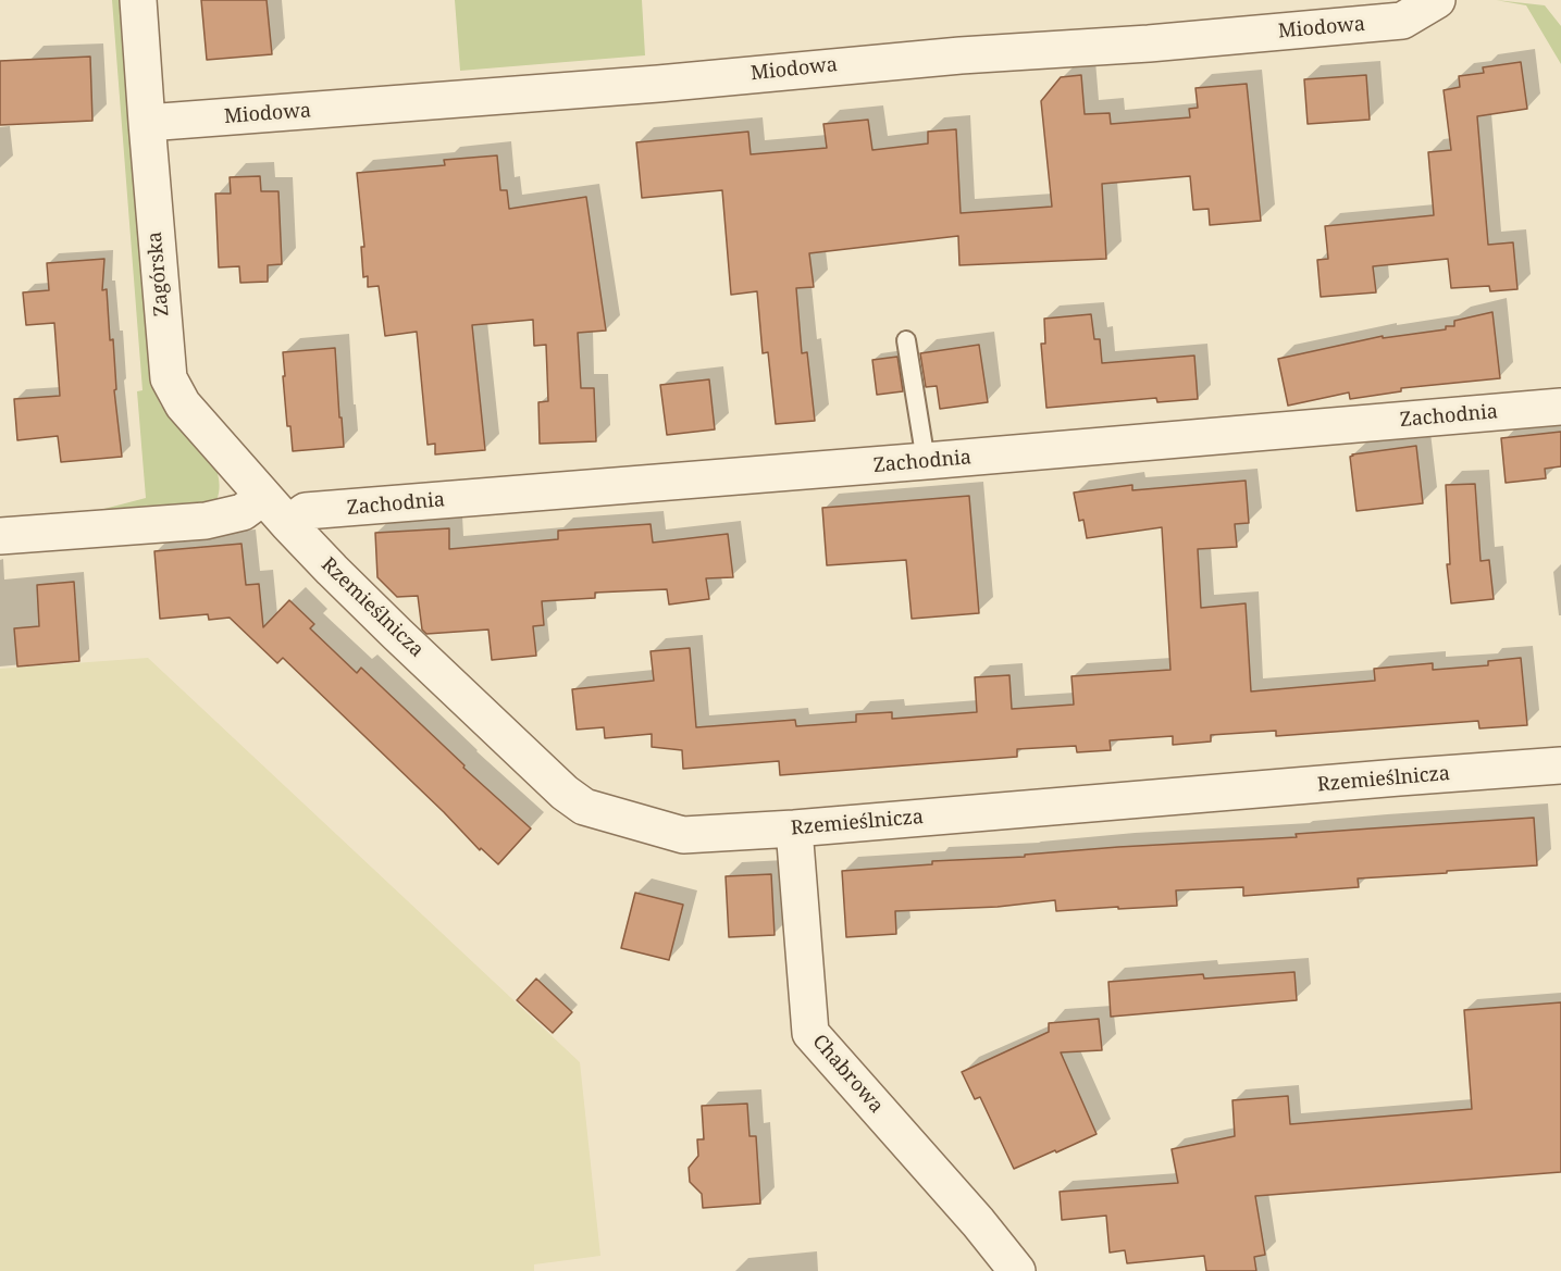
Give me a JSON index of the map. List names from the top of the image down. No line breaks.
{"streets":{"street":["Miodowa","Zagórska","Zachodnia","Rzemieślnicza","Chabrowa"]},"crossings":[["Miodowa","Zagórska"],["Zagórska","Zachodnia"],["Zagórska","Rzemieślnicza"],["Zachodnia","Rzemieślnicza"],["Rzemieślnicza","Chabrowa"]]}
